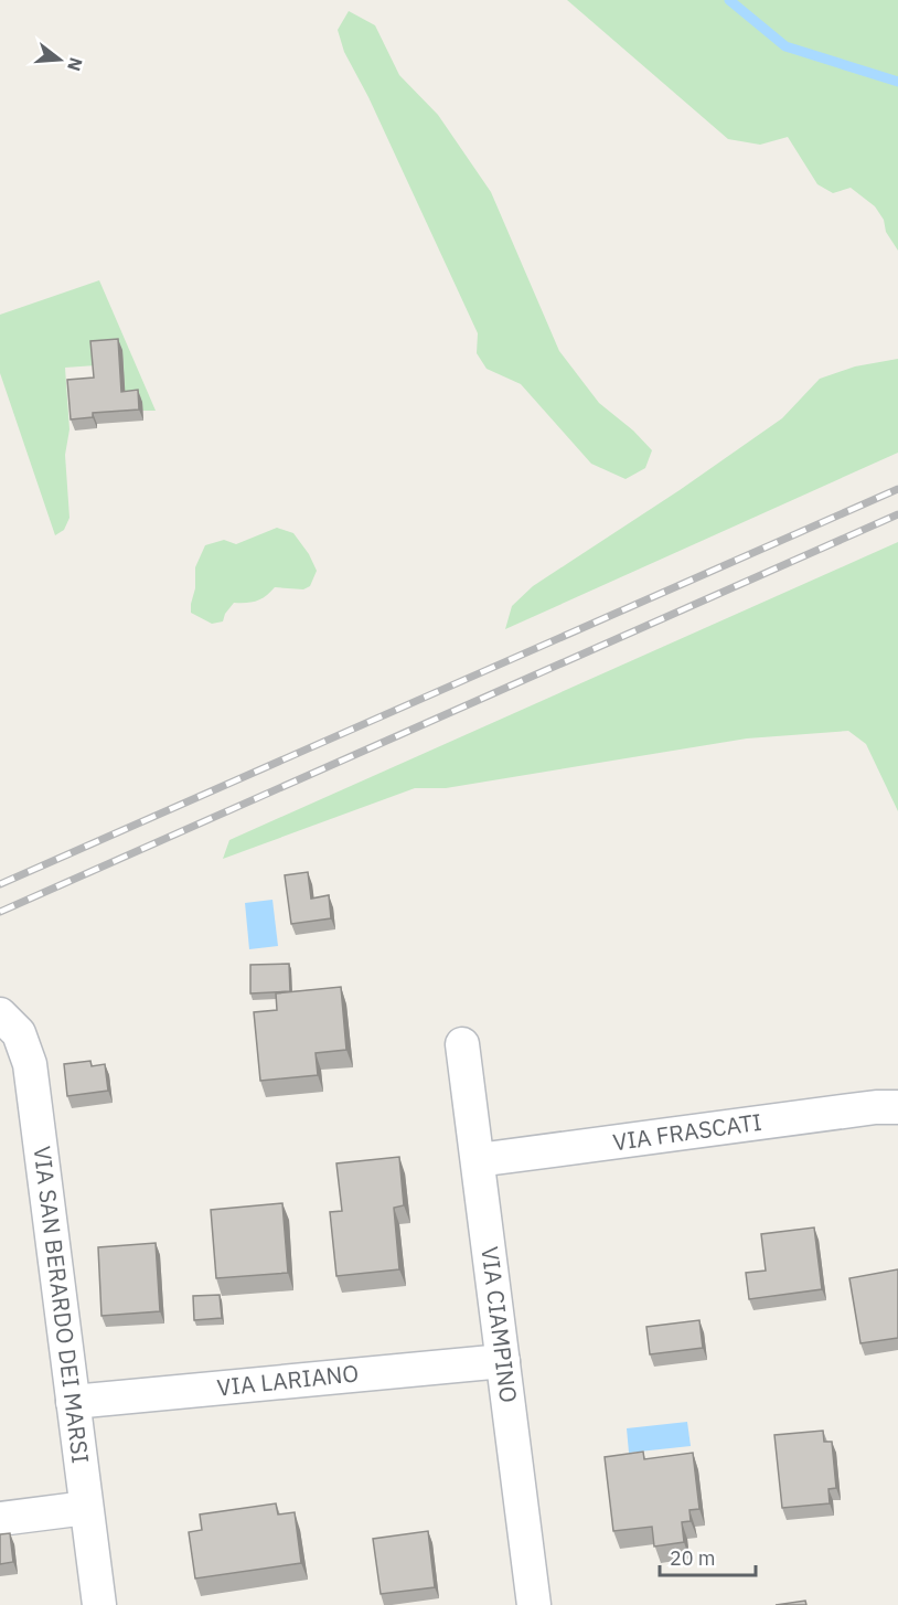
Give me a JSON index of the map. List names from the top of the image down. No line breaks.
{"streets":{"street":["VIA FRASCATI","VIA SAN BERARDO DEI MARSI","VIA CIAMPINO","VIA LARIANO"]},"crossings":[["VIA FRASCATI","VIA CIAMPINO"],["VIA SAN BERARDO DEI MARSI","VIA LARIANO"],["VIA CIAMPINO","VIA LARIANO"]],"scale_bar":"20 m","north":"right"}
